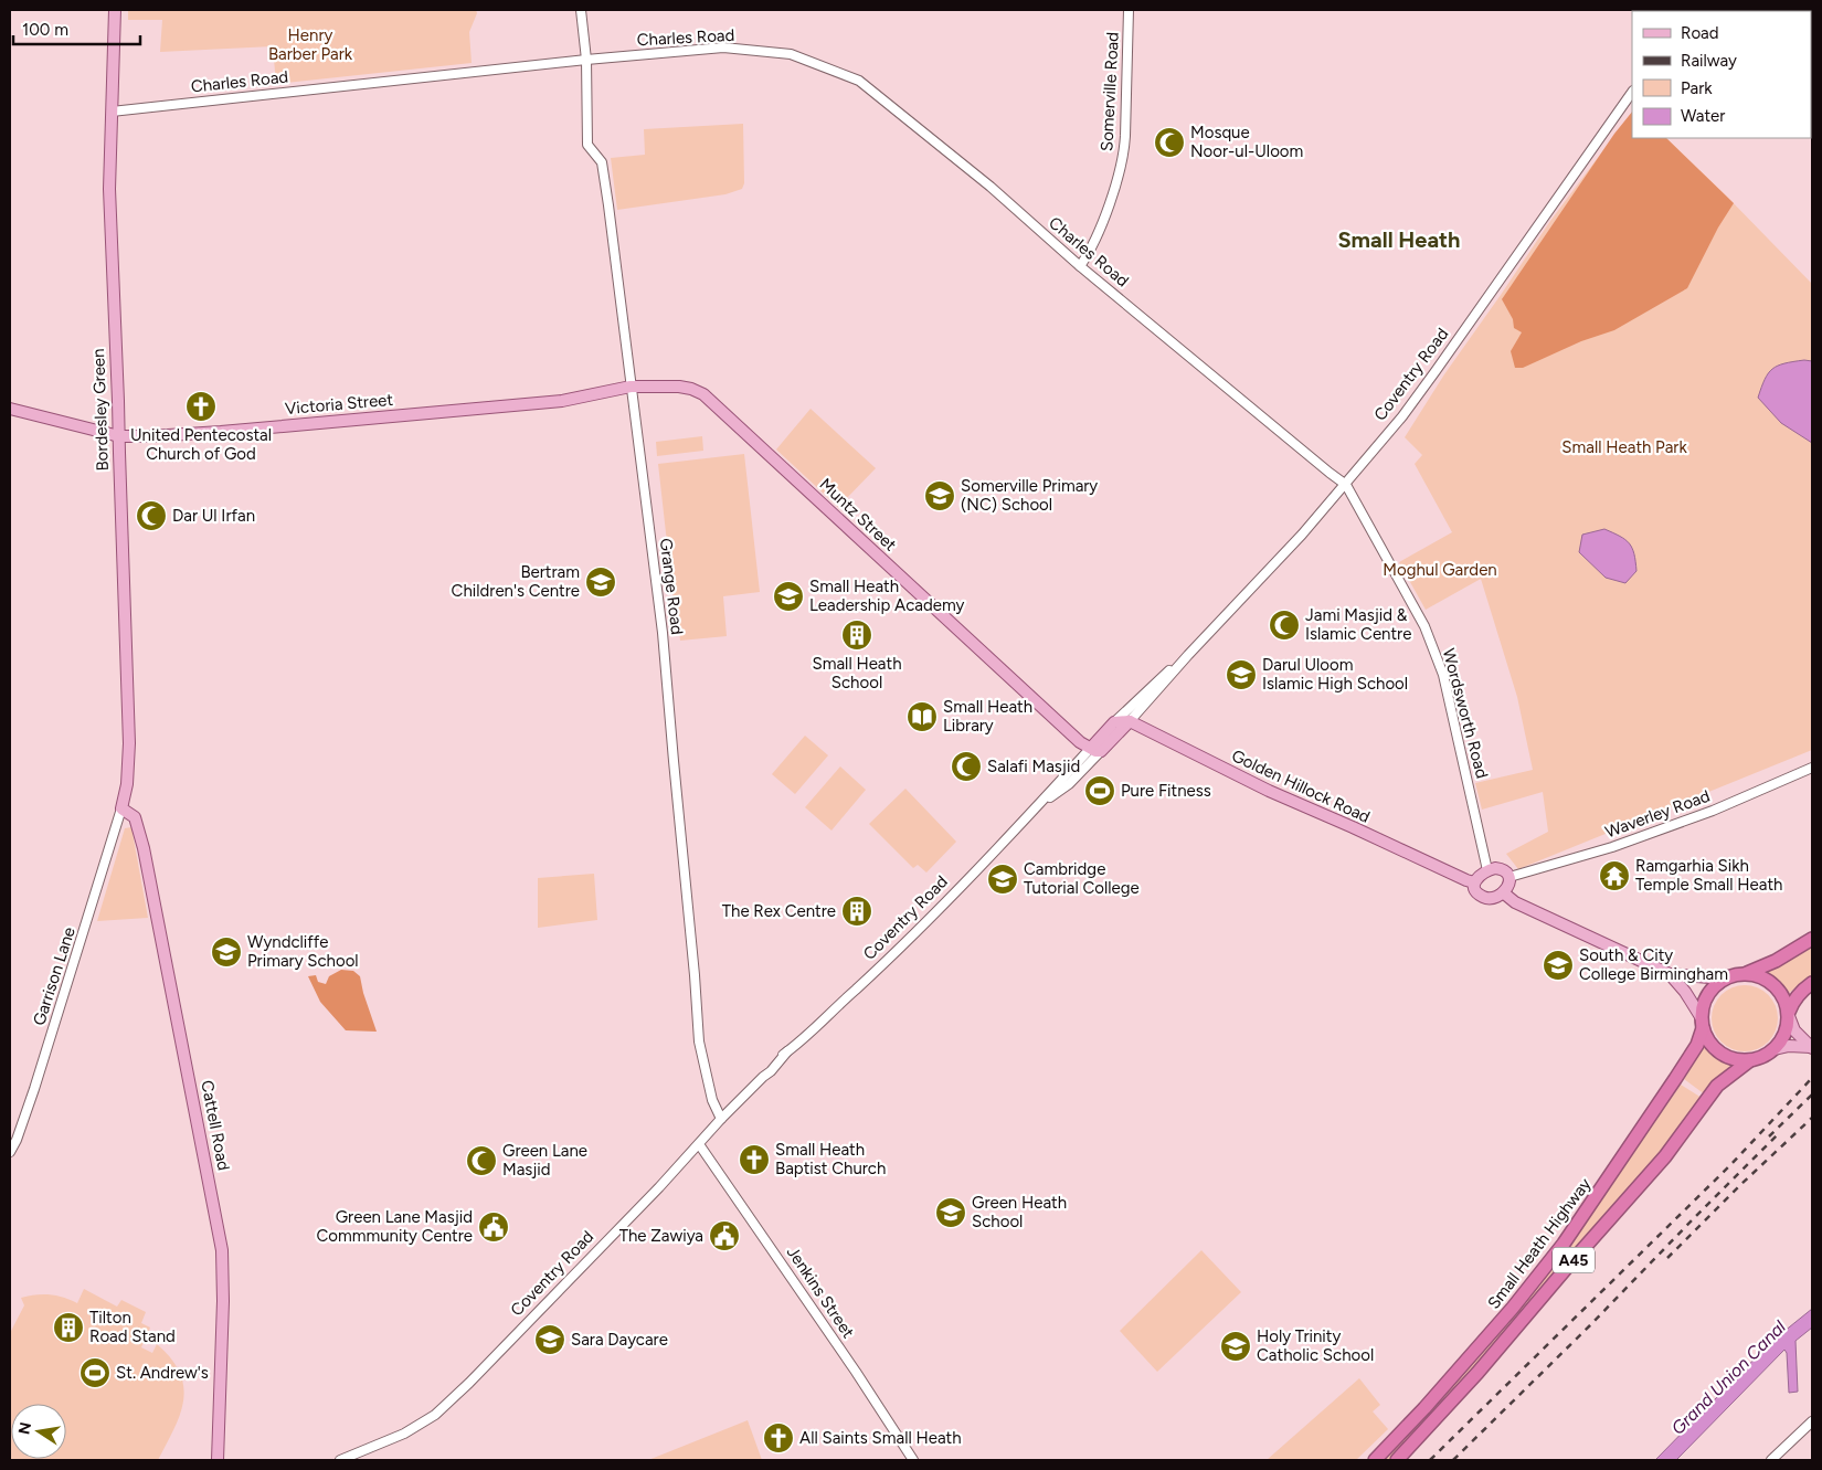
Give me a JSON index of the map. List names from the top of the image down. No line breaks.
{"streets":{"highway":["Small Heath Highway","A45"],"main road":["Coventry Road","Victoria Street","Bordesley Green","Muntz Street","Golden Hillock Road","Cattell Road"],"street":["Charles Road","Somerville Road","Grange Road","Wordsworth Road","Waverley Road","Garrison Lane","Jenkins Street"]},"crossings":[["Charles Road","Somerville Road"],["Charles Road","Coventry Road"],["Charles Road","Bordesley Green"],["Charles Road","Grange Road"],["Charles Road","Wordsworth Road"],["Coventry Road","Muntz Street"],["Coventry Road","Grange Road"],["Coventry Road","Wordsworth Road"],["Coventry Road","Golden Hillock Road"],["Coventry Road","Jenkins Street"],["Victoria Street","Bordesley Green"],["Victoria Street","Muntz Street"],["Bordesley Green","Garrison Lane"],["Bordesley Green","Cattell Road"],["Muntz Street","Grange Road"],["Wordsworth Road","Golden Hillock Road"],["Wordsworth Road","Waverley Road"],["Golden Hillock Road","Waverley Road"],["Garrison Lane","Cattell Road"]],"districts":["Small Heath"],"water":["Grand Union Canal"],"parks":["Henry Barber Park","Small Heath Park","Moghul Garden"],"places":{"mosque":["Mosque Noor-ul-Uloom","Dar Ul Irfan","Jami Masjid & Islamic Centre","Salafi Masjid","Green Lane Masjid"],"church":["United Pentecostal Church of God","Small Heath Baptist Church","All Saints Small Heath"],"school or university":["Somerville Primary (NC) School","Bertram Children's Centre","Small Heath Leadership Academy","Darul Uloom Islamic High School","Cambridge Tutorial College","Wyndcliffe Primary School","South & City College Birmingham","Green Heath School","Sara Daycare","Holy Trinity Catholic School"],"building":["Small Heath School","The Rex Centre","Tilton Road Stand"],"library":["Small Heath Library"],"sports":["Pure Fitness","St. Andrew's"],"temple":["Ramgarhia Sikh Temple Small Heath"],"public building":["Green Lane Masjid Commmunity Centre","The Zawiya"]},"legend":["Road","Railway","Park","Water"],"scale_bar":"100 m","north":"left"}
